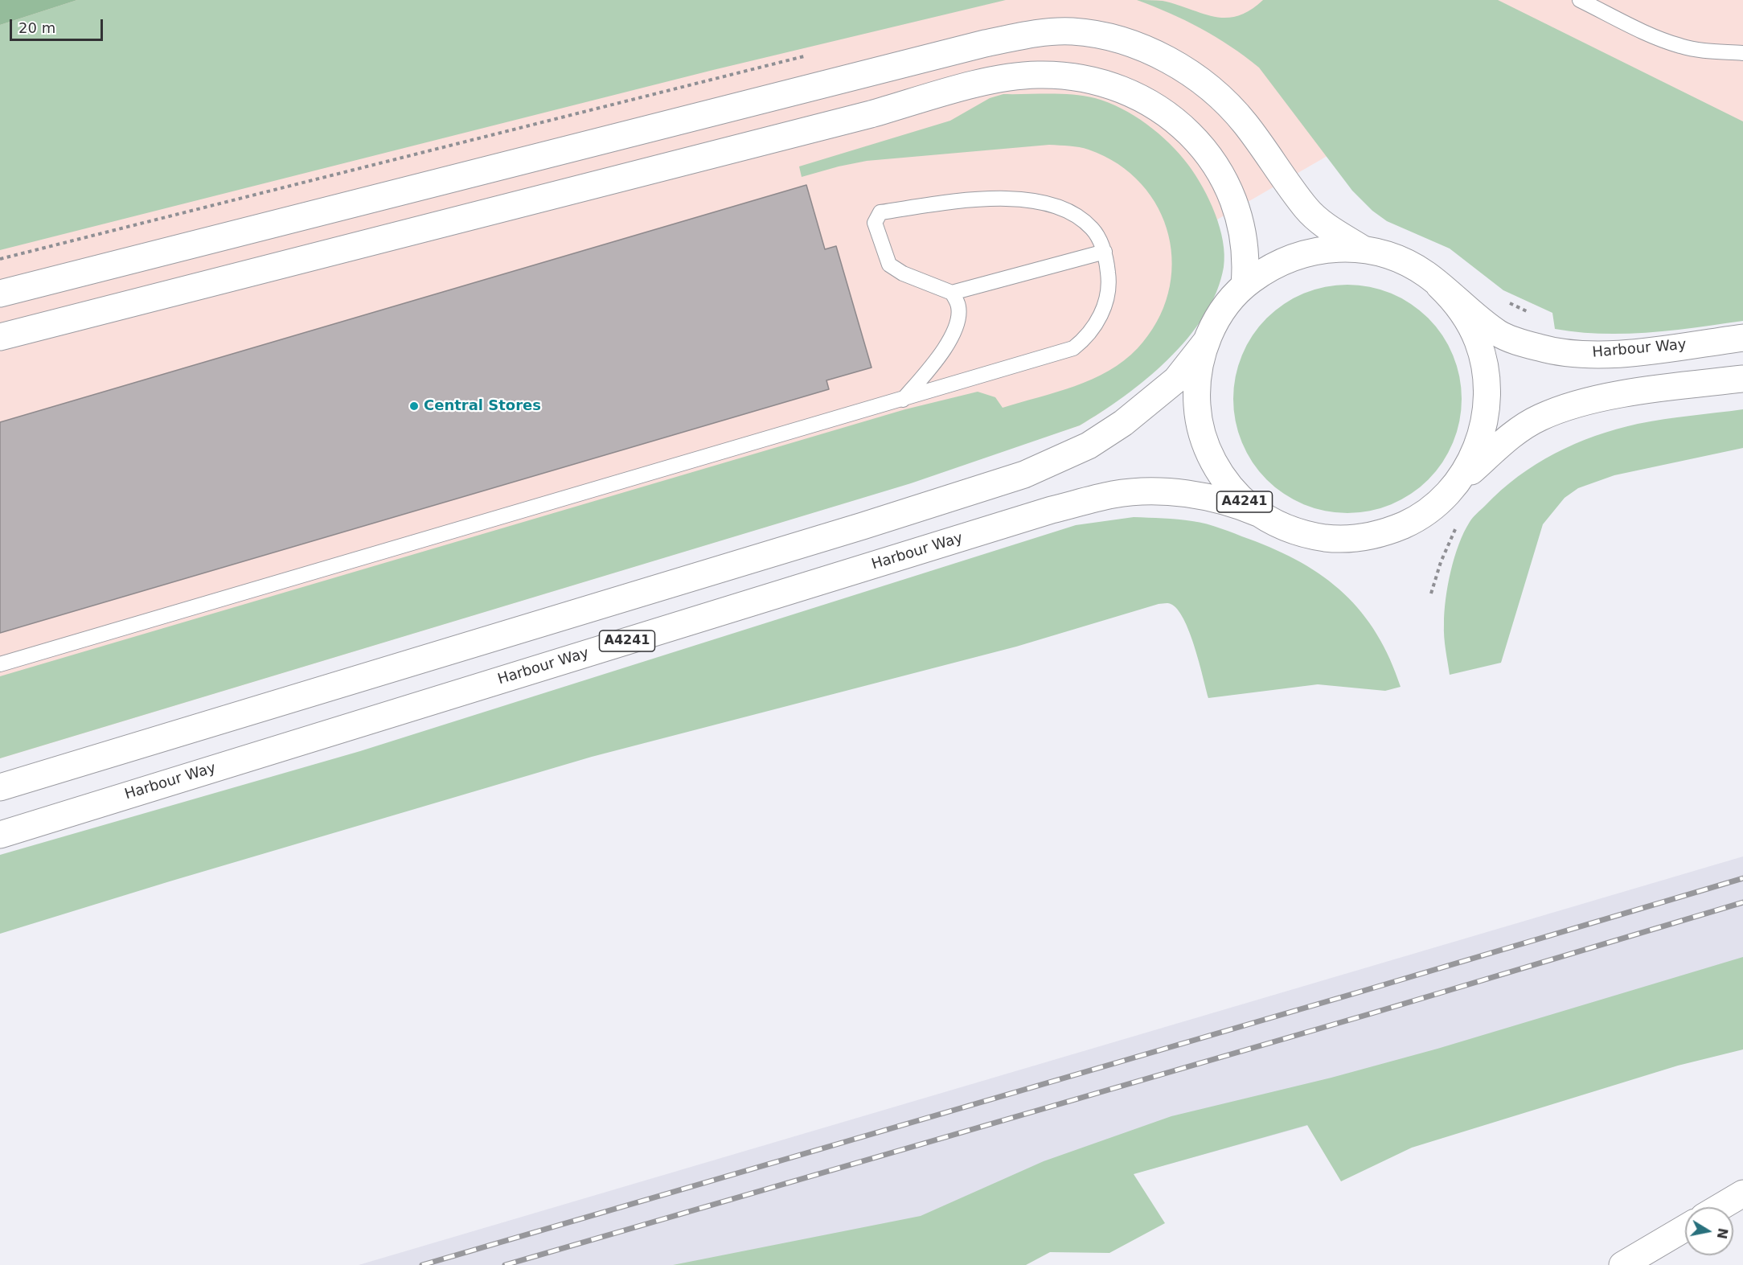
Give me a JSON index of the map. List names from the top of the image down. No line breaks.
{"streets":{"main road":["Harbour Way","A4241"]},"crossings":[["Harbour Way","A4241"]],"places":["Central Stores"],"scale_bar":"20 m","north":"right"}
